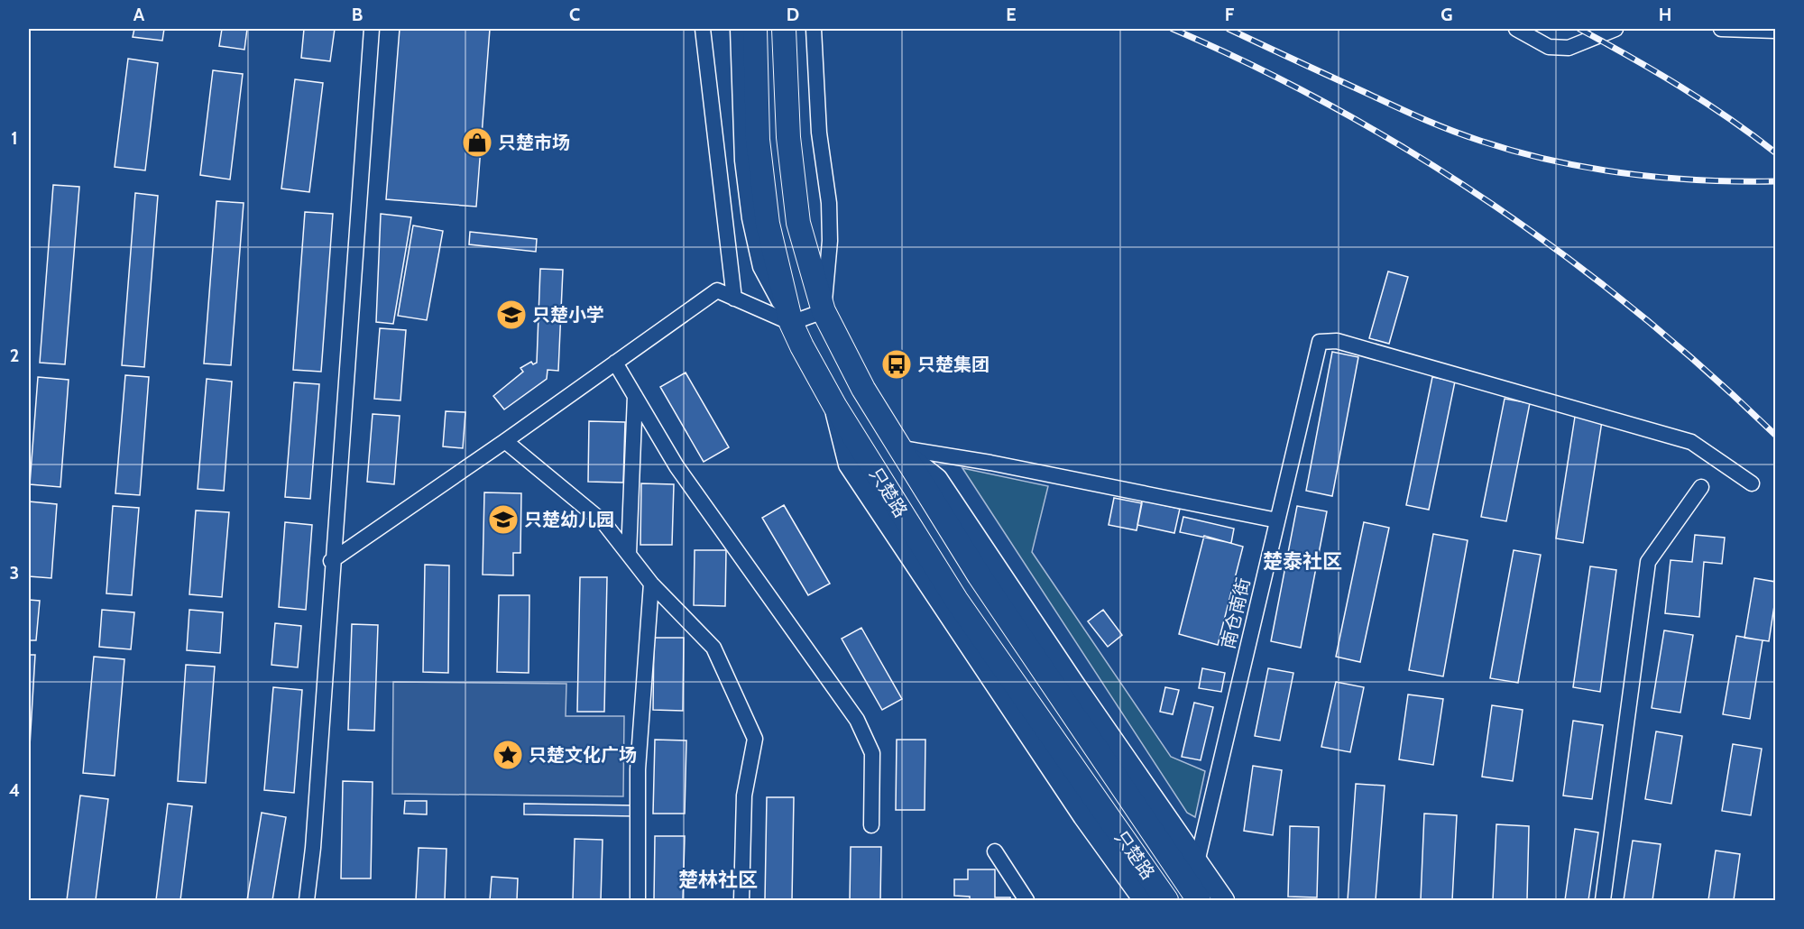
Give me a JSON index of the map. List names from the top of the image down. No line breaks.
{"streets":{"highway":["只楚路"],"street":["南仓南街"]},"districts":["楚泰社区","楚林社区"],"places":{"shop":["只楚市场"],"school or university":["只楚小学","只楚幼儿园"],"bus stop":["只楚集团"],"place":["只楚文化广场"]},"grid":{"columns":["A","B","C","D","E","F","G","H"],"rows":["1","2","3","4"]}}
